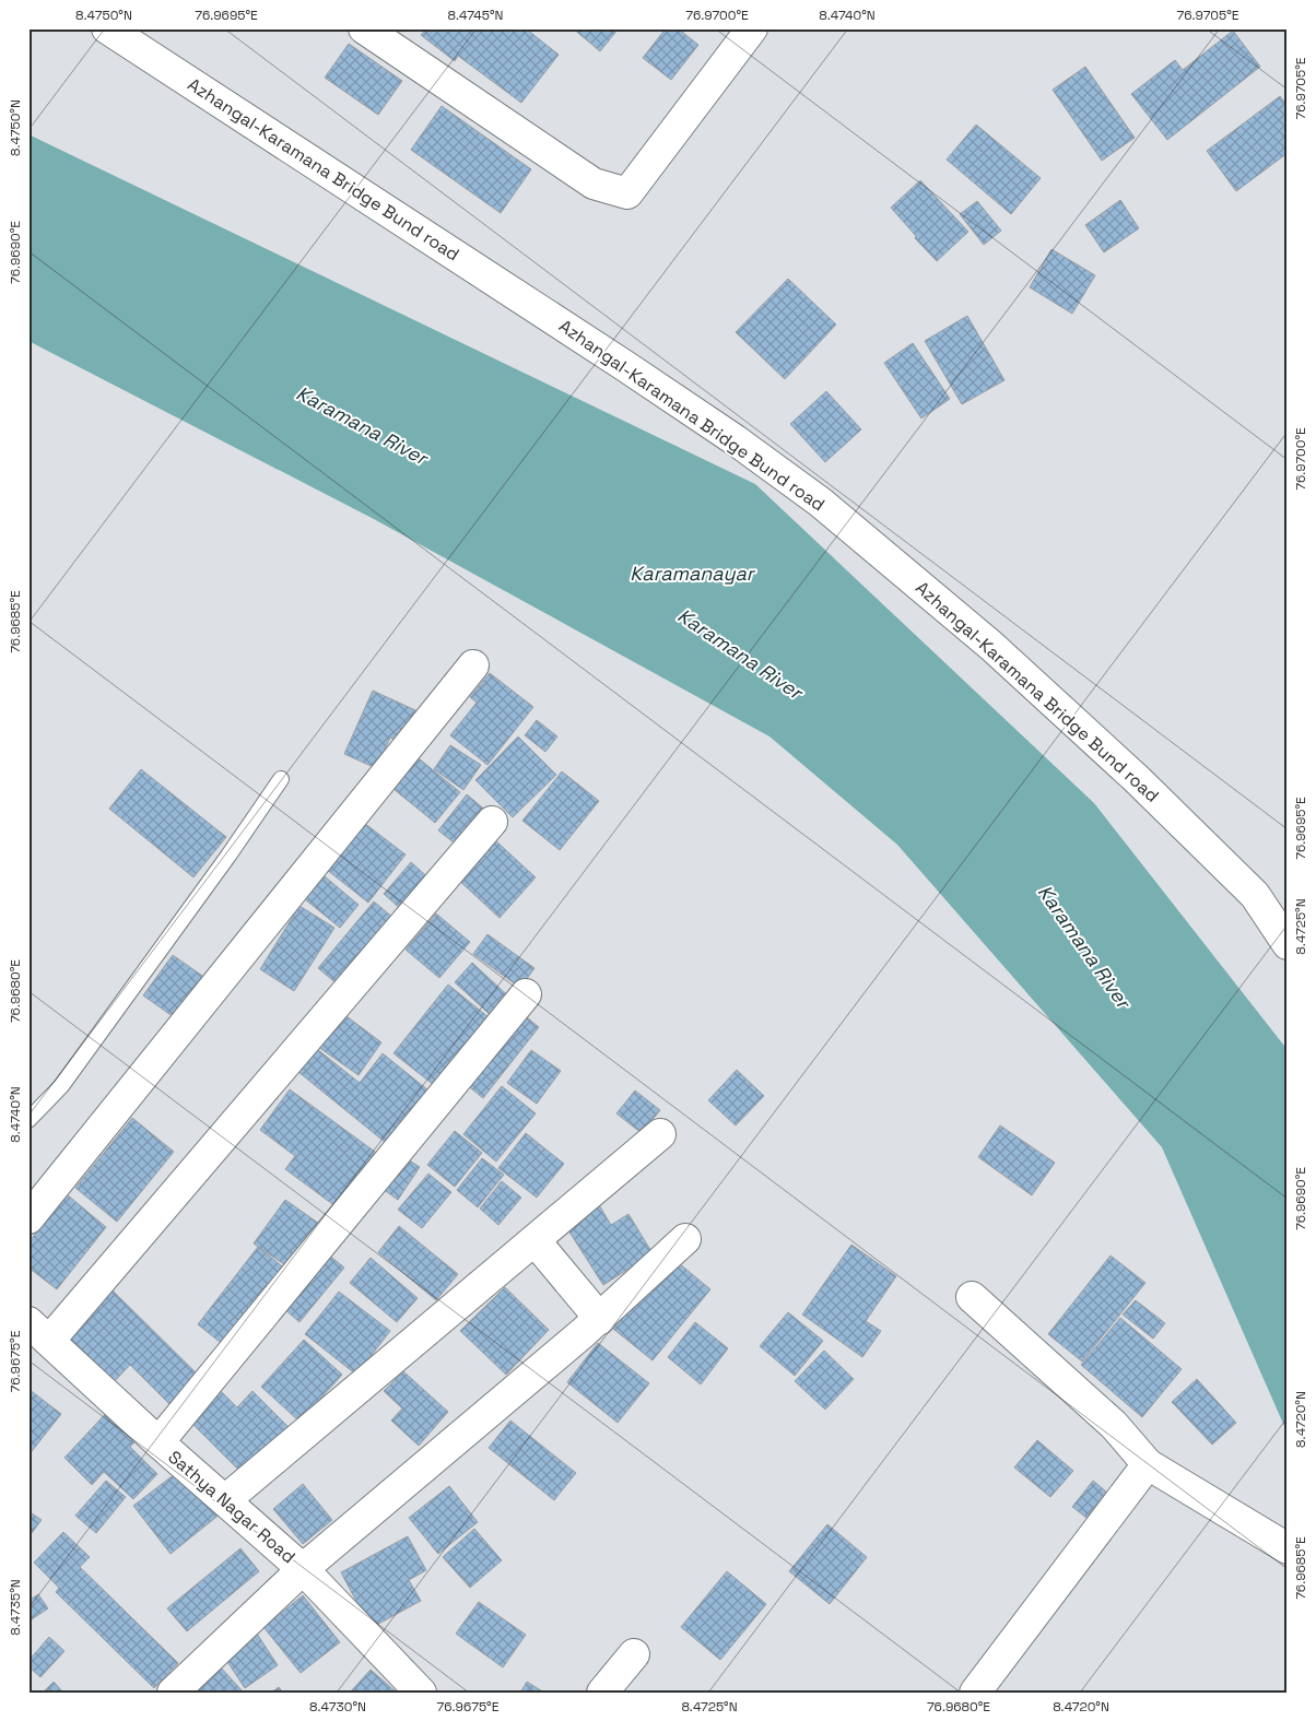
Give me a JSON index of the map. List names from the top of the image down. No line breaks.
{"streets":{"street":["Azhangal-Karamana Bridge Bund road","Sathya Nagar Road"]},"water":["Karamana River","Karamanayar"],"coordinates":["8.4750°N","76.9695°E","8.4745°N","76.9700°E","8.4740°N","76.9705°E","76.9690°E","76.9685°E","8.4725°N","76.9680°E","76.9675°E","8.4720°N","8.4735°N","8.4730°N"]}
